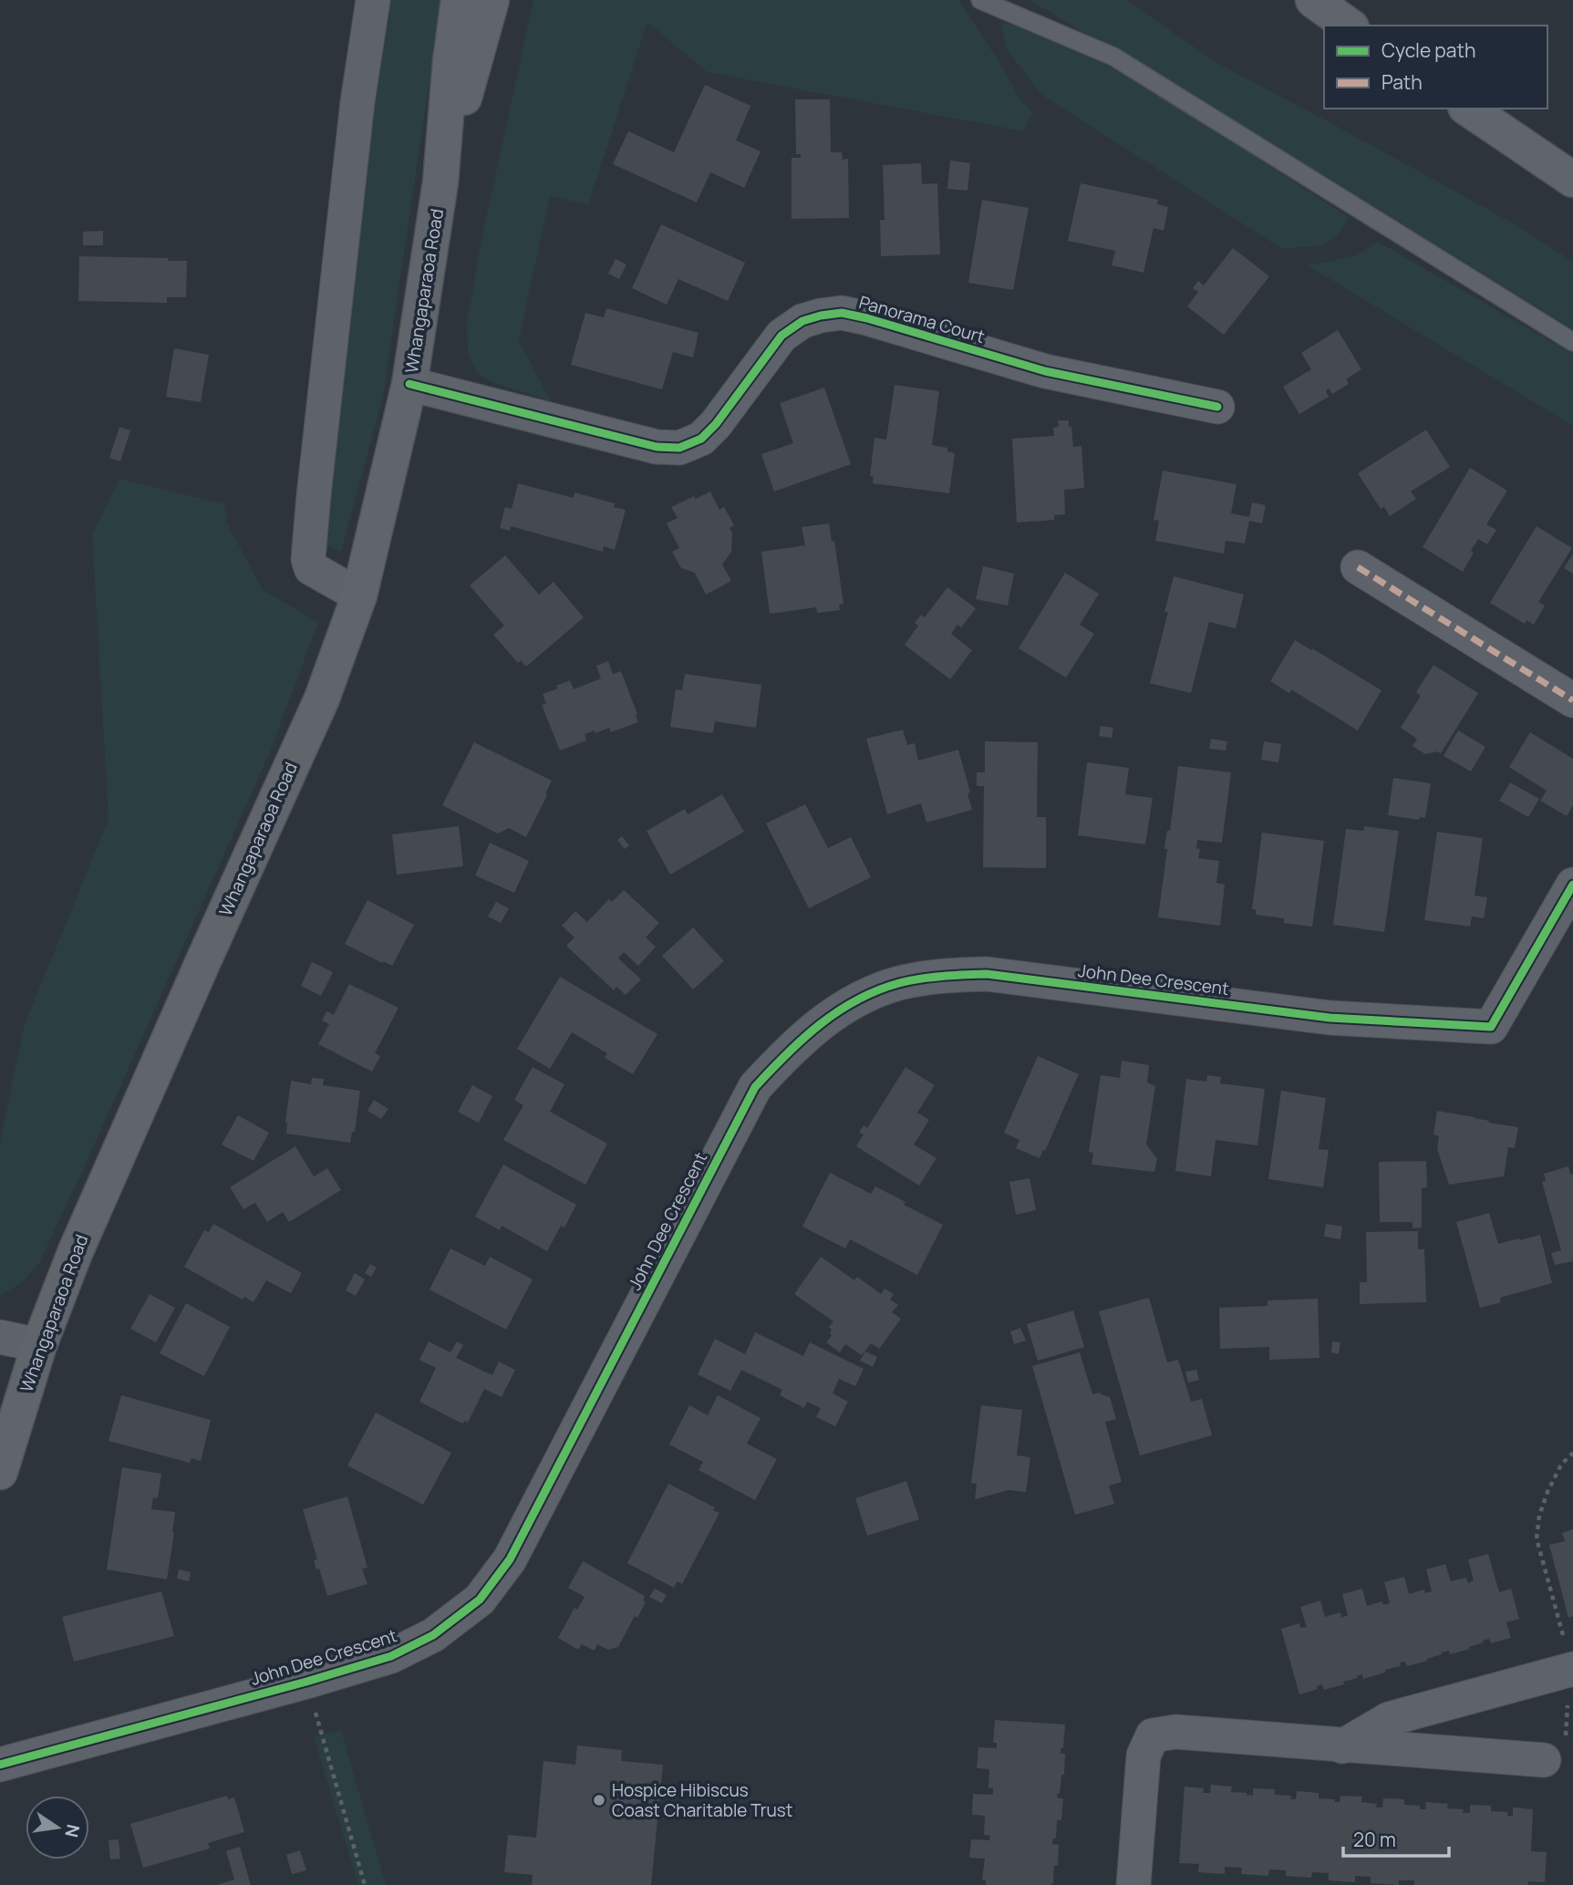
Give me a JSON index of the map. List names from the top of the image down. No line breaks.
{"streets":{"main road":["Whangaparaoa Road"],"street":["Panorama Court","John Dee Crescent"]},"crossings":[["Whangaparaoa Road","Panorama Court"]],"places":["Hospice Hibiscus Coast Charitable Trust"],"legend":["Cycle path","Path"],"scale_bar":"20 m","north":"right"}
